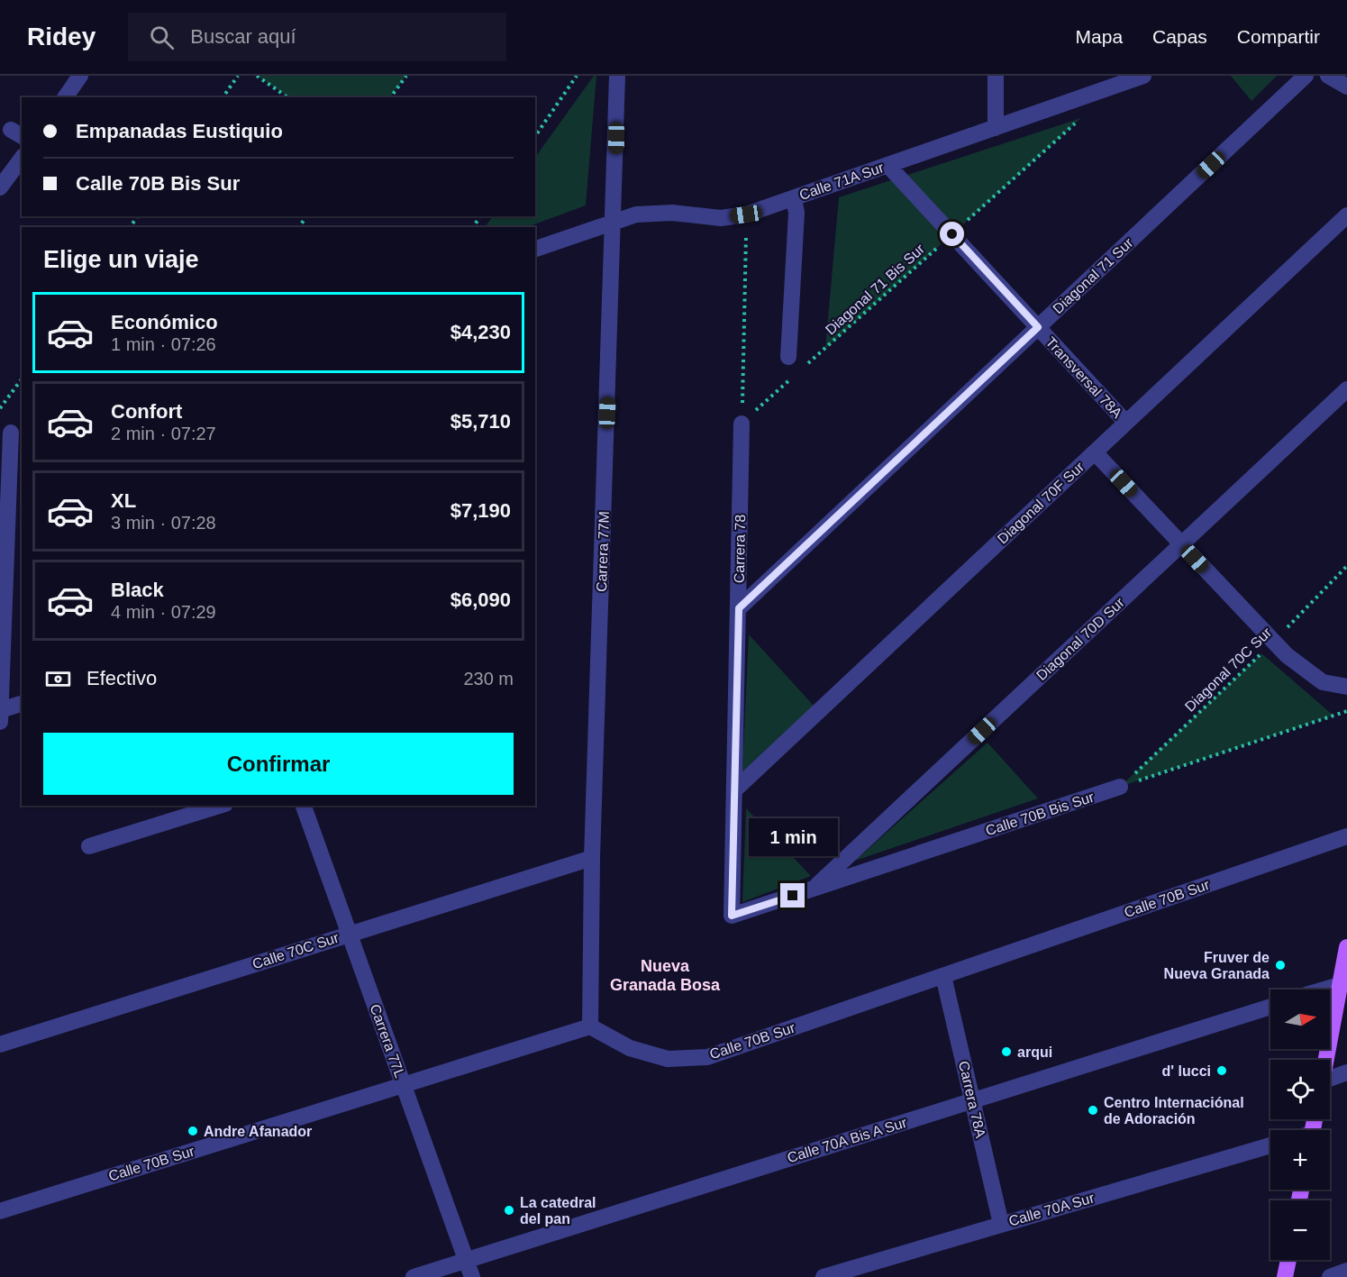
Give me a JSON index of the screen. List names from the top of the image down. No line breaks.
{"streets":{"street":["Calle 71A Sur","Diagonal 71 Sur","Transversal 78A","Diagonal 70F Sur","Carrera 78","Carrera 77M","Diagonal 70D Sur","Calle 70B Bis Sur","Calle 70B Sur","Calle 70C Sur","Carrera 77L","Carrera 78A","Calle 70A Bis A Sur","Calle 70A Sur"],"path":["Diagonal 71 Bis Sur","Diagonal 70C Sur"]},"crossings":[["Calle 71A Sur","Transversal 78A"],["Calle 71A Sur","Carrera 77M"],["Diagonal 71 Sur","Transversal 78A"],["Diagonal 71 Sur","Carrera 78"],["Diagonal 71 Bis Sur","Transversal 78A"],["Transversal 78A","Diagonal 70F Sur"],["Diagonal 70F Sur","Carrera 78"],["Carrera 78","Calle 70B Bis Sur"],["Carrera 77M","Calle 70B Sur"],["Carrera 77M","Calle 70C Sur"],["Diagonal 70D Sur","Calle 70B Bis Sur"],["Diagonal 70C Sur","Calle 70B Bis Sur"],["Calle 70B Sur","Carrera 77L"],["Calle 70B Sur","Carrera 78A"],["Calle 70C Sur","Carrera 77L"],["Carrera 77L","Calle 70A Bis A Sur"],["Carrera 78A","Calle 70A Bis A Sur"],["Carrera 78A","Calle 70A Sur"]],"districts":["Nueva Granada Bosa"],"places":["Fruver de Nueva Granada","arqui","d' lucci","Centro Internaciónal de Adoración","Andre Afanador","La catedral del pan"],"north":"right","page":{"header":"Ridey","search":"Buscar aquí","nav":["Mapa","Capas","Compartir"],"banner":["Empanadas Eustiquio","Calle 70B Bis Sur"],"heading":"Elige un viaje","list":[{"name":"Económico","note":"1 min · 07:26","value":"$4,230"},{"name":"Confort","note":"2 min · 07:27","value":"$5,710"},{"name":"XL","note":"3 min · 07:28","value":"$7,190"},{"name":"Black","note":"4 min · 07:29","value":"$6,090"}],"pay":["Efectivo","230 m"],"buttons":"Confirmar","bubble":"1 min","map_buttons":["+","−"]}}
